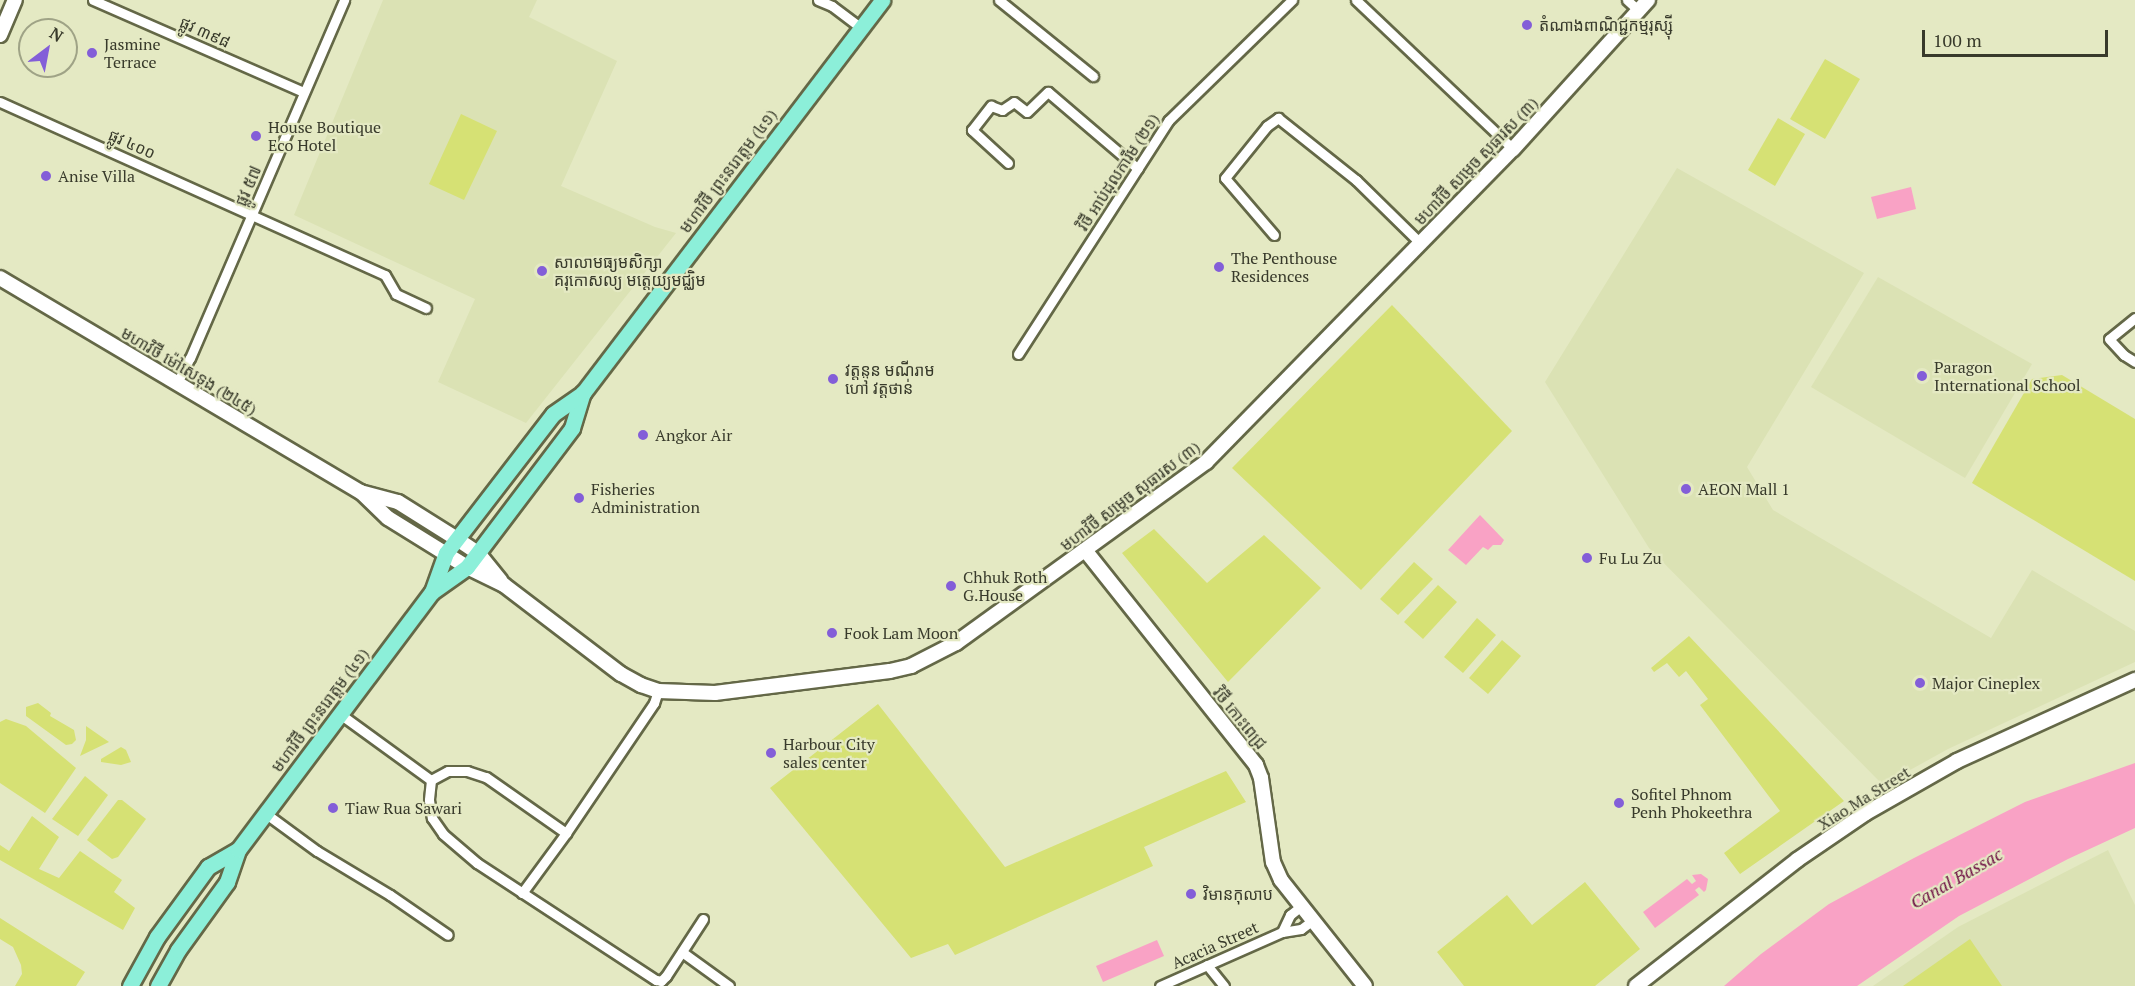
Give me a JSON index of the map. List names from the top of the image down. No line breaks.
{"streets":{"main road":["មហាវិថី សម្តេច សុធារស (៣)","មហាវិថី ព្រះនរោត្តម (៤១)","មហាវិថី ម៉ៅសេទុង (២៤៥)","វិថី កោះពេជ្រ","Xiao Ma Street"],"street":["ផ្លូវ ៣៩៨","ផ្លូវ ៤០០","វិថី អាប់ដុលការីម (២១)","ផ្លូវ ៥៧","Acacia Street"]},"crossings":[["ផ្លូវ ៣៩៨","ផ្លូវ ៥៧"],["ផ្លូវ ៤០០","ផ្លូវ ៥៧"],["មហាវិថី សម្តេច សុធារស (៣)","មហាវិថី ព្រះនរោត្តម (៤១)"],["មហាវិថី សម្តេច សុធារស (៣)","មហាវិថី ម៉ៅសេទុង (២៤៥)"],["មហាវិថី សម្តេច សុធារស (៣)","វិថី កោះពេជ្រ"],["មហាវិថី ព្រះនរោត្តម (៤១)","មហាវិថី ម៉ៅសេទុង (២៤៥)"],["ផ្លូវ ៥៧","មហាវិថី ម៉ៅសេទុង (២៤៥)"],["វិថី កោះពេជ្រ","Acacia Street"]],"water":["Canal Bassac"],"places":["តំណាងពាណិជ្ជកម្មរុស្ស៊ី","Jasmine Terrace","House Boutique Eco Hotel","Anise Villa","The Penthouse Residences","សាលាមធ្យមសិក្សា គរុកោសល្យ មត្តេយ្យមជ្ឈិម","Paragon International School","វត្តនួន មណីរាម ហៅ វត្តថាន់","Angkor Air","AEON Mall 1","Fisheries Administration","Fu Lu Zu","Chhuk Roth G.House","Fook Lam Moon","Major Cineplex","Harbour City sales center","Sofitel Phnom Penh Phokeethra","Tiaw Rua Sawari","វិមានកុលាប"],"scale_bar":"100 m","north":"top right"}
